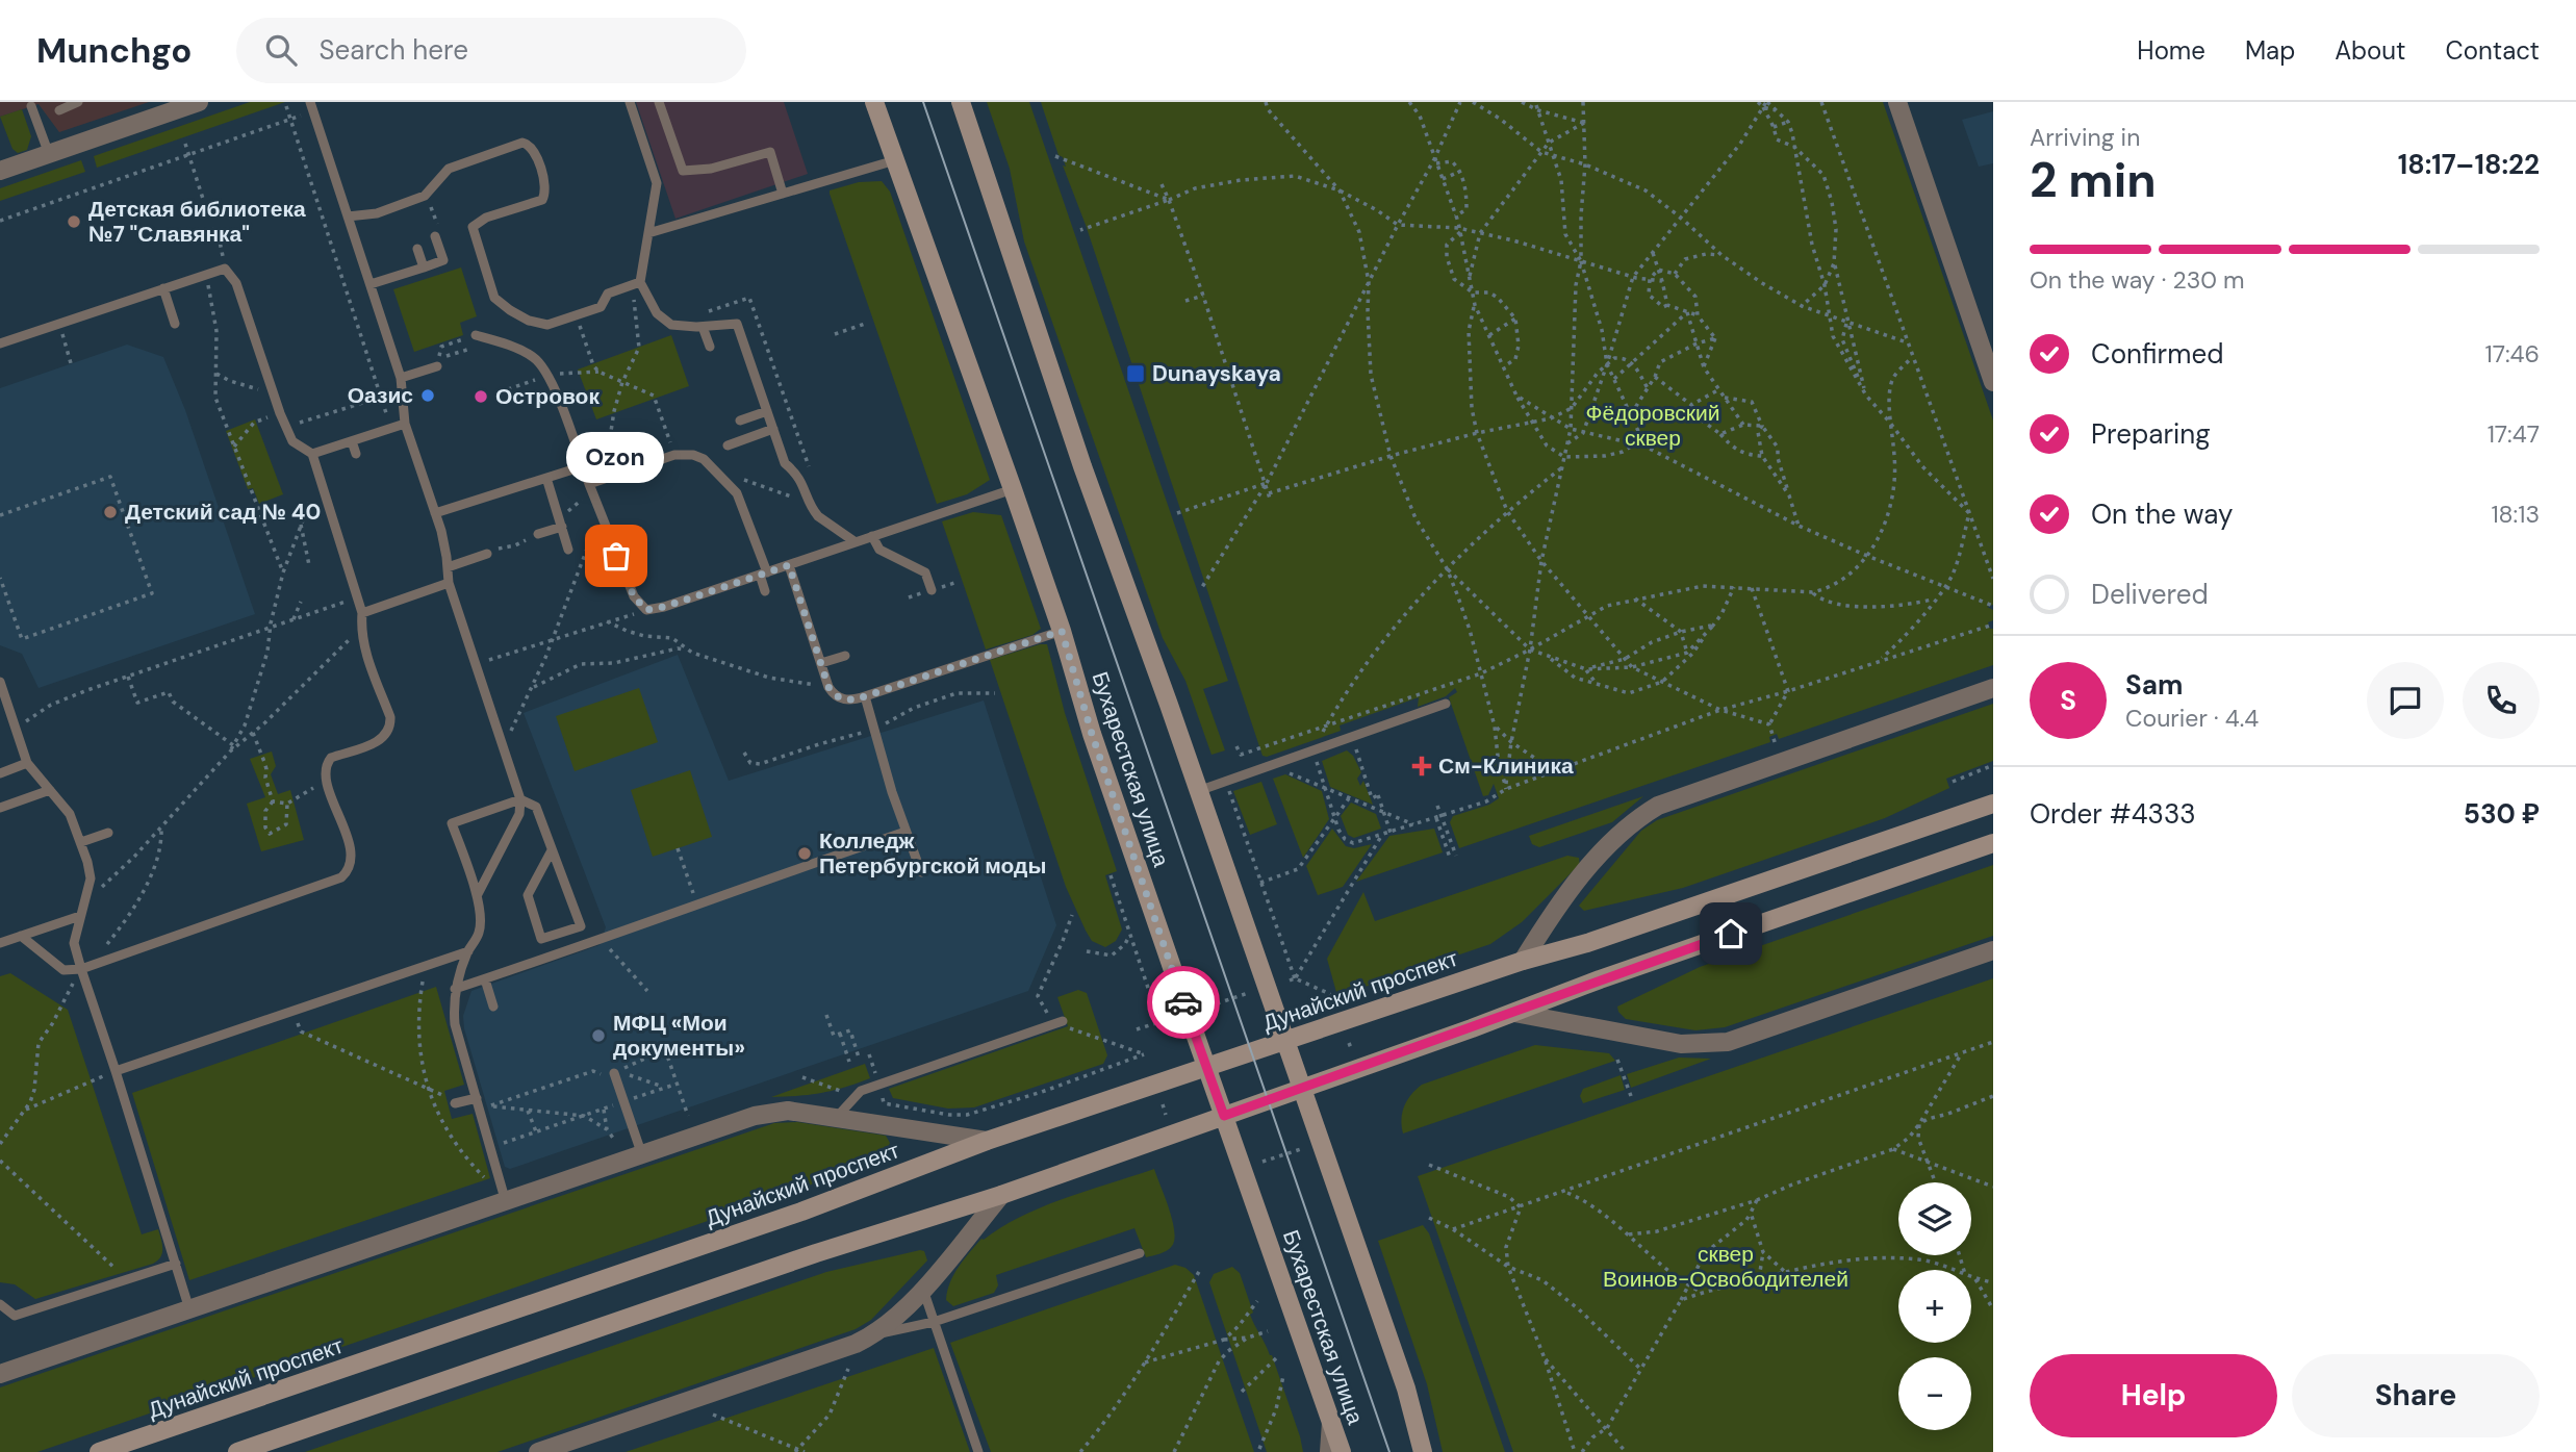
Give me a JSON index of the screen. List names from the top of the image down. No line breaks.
{"streets":{"main road":["Бухарестская улица","Дунайский проспект"]},"crossings":[["Бухарестская улица","Дунайский проспект"]],"parks":["Фёдоровский сквер","сквер Воинов-Освободителей"],"places":{"other":["Детская библиотека №7 \"Славянка\"","Оазис","Островок","Детский сад № 40","Ozon","Колледж Петербургской моды","МФЦ «Мои документы»"],"transit":["Dunayskaya"],"health":["См-Клиника"]},"page":{"header":"Munchgo","search":"Search here","nav":["Home","Map","About","Contact"],"heading":["2 min","Arriving in","18:17–18:22"],"panel":["Sam","Courier · 4.4","Order #4333","530 ₽"],"bar":"On the way · 230 m","list":[["Confirmed","17:46"],["Preparing","17:47"],["On the way","18:13"],"Delivered"],"bubble":"Ozon","round":"S","map_buttons":["+","−"],"buttons":["Help","Share"]}}
